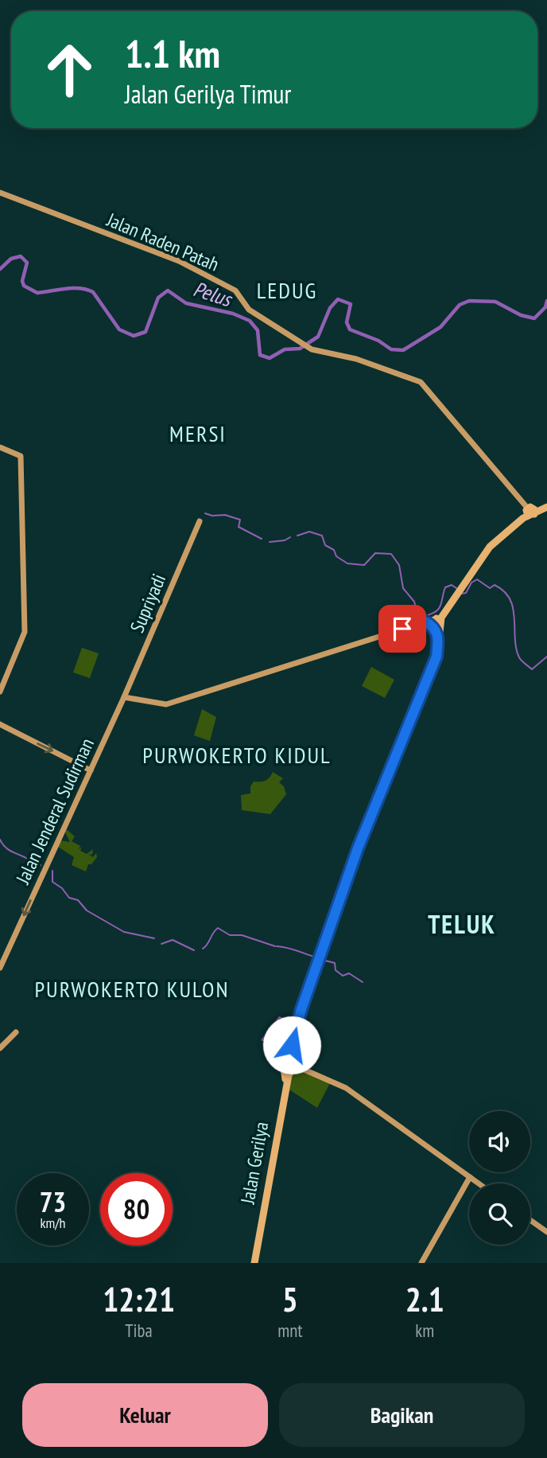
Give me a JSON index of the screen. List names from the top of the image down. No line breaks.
{"streets":{"highway":["Jalan Gerilya"],"main road":["Jalan Raden Patah","Supriyadi","Jalan Jenderal Sudirman"]},"crossings":[["Supriyadi","Jalan Jenderal Sudirman"]],"one_way":["Jalan Jenderal Sudirman"],"districts":["LEDUG","MERSI","PURWOKERTO KIDUL","TELUK","PURWOKERTO KULON"],"water":["Pelus"],"page":{"turn":["1.1 km","Jalan Gerilya Timur"],"speed":"73 km/h","limit":"80","eta":["12:21","Tiba","5","mnt","2.1","km"],"buttons":["Keluar","Bagikan"]}}
